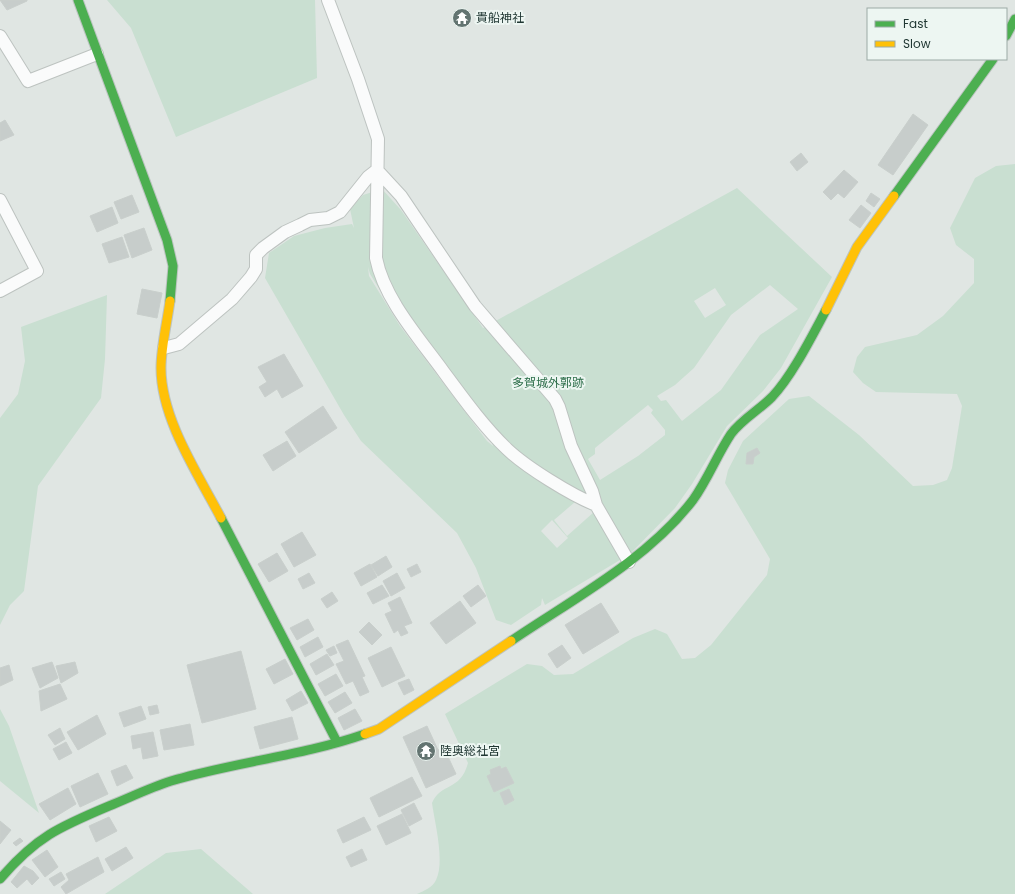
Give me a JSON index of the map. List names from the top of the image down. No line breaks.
{"parks":["多賀城外郭跡"],"places":{"temple":["貴船神社","陸奥総社宮"]},"legend":["Fast","Slow"]}
